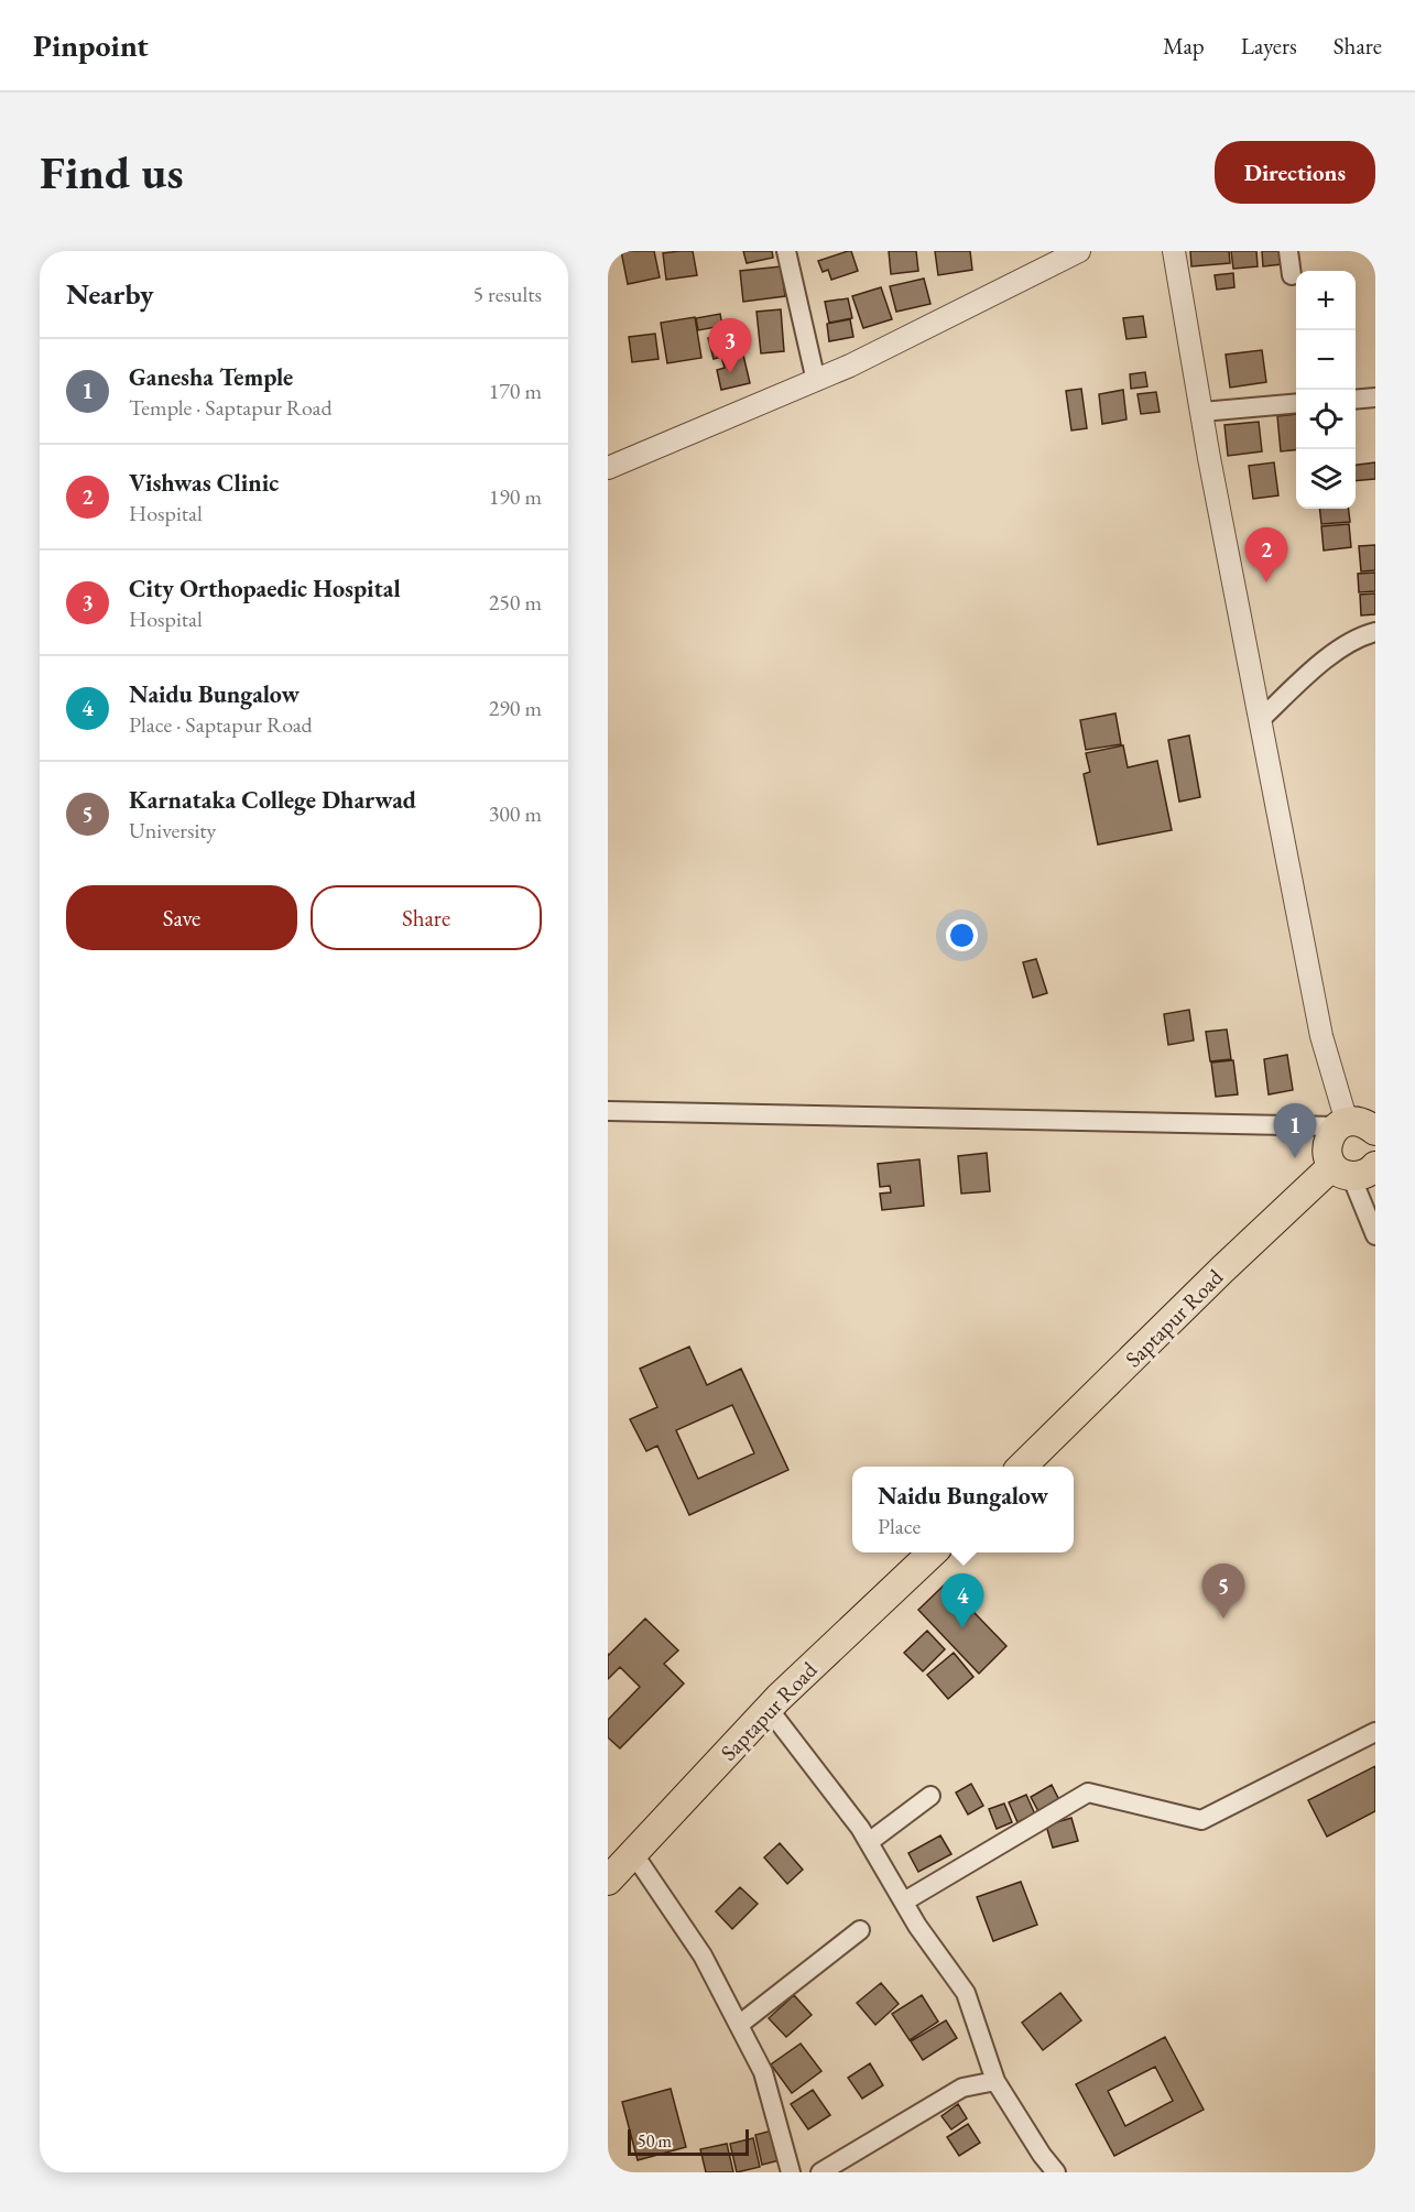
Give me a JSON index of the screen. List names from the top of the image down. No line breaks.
{"streets":{"main road":["Saptapur Road"]},"scale_bar":"50 m","page":{"header":"Pinpoint","nav":["Map","Layers","Share"],"buttons":["Directions",["Save","Share"]],"title":"Find us","heading":["Nearby","5 results"],"map_buttons":["+","−"],"pins":["3","2","1","5","4"],"list":[{"mark":"1","name":"Ganesha Temple","note":"Temple · Saptapur Road","value":"170 m"},{"mark":"2","name":"Vishwas Clinic","note":"Hospital","value":"190 m"},{"mark":"3","name":"City Orthopaedic Hospital","note":"Hospital","value":"250 m"},{"mark":"4","name":"Naidu Bungalow","note":"Place · Saptapur Road","value":"290 m"},{"mark":"5","name":"Karnataka College Dharwad","note":"University","value":"300 m"}],"popup":["Naidu Bungalow","Place"],"scale":"50 m"}}
